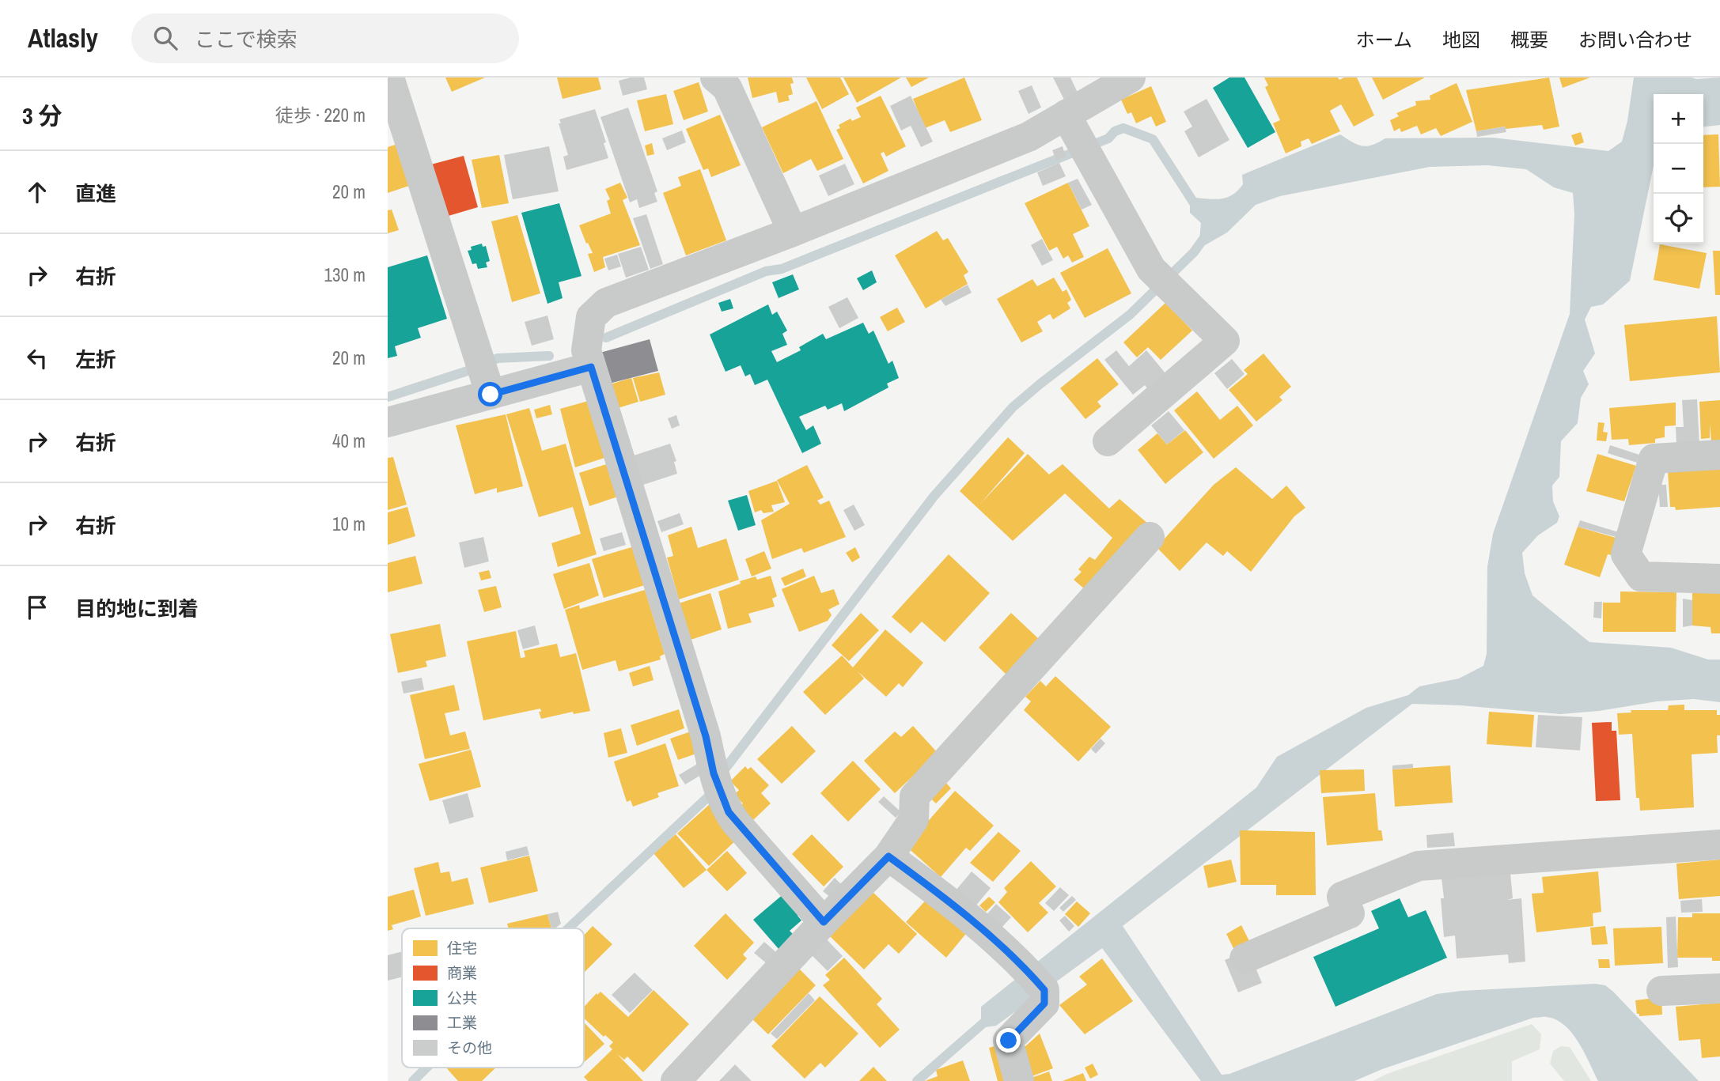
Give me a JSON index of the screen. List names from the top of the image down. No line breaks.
{"legend":["住宅","商業","公共","工業","その他"],"page":{"header":"Atlasly","search":"ここで検索","nav":["ホーム","地図","概要","お問い合わせ"],"heading":["3 分","徒歩 · 220 m"],"map_buttons":["+","−"],"list":[["直進","20 m"],["右折","130 m"],["左折","20 m"],["右折","40 m"],["右折","10 m"],"目的地に到着"]}}
